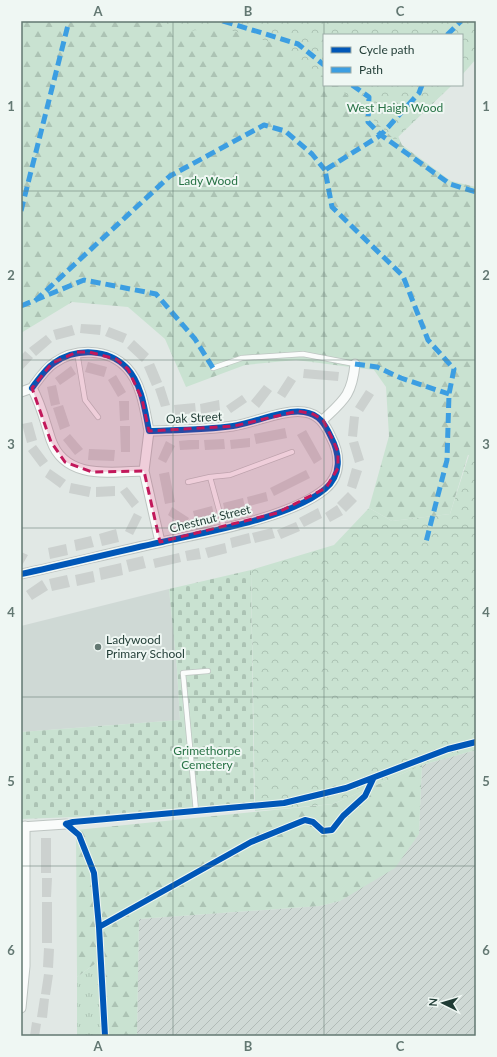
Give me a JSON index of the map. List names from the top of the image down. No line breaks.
{"streets":{"street":["Oak Street","Chestnut Street"]},"crossings":[["Oak Street","Chestnut Street"]],"parks":["West Haigh Wood","Lady Wood","Grimethorpe Cemetery"],"places":["Ladywood Primary School"],"legend":["Cycle path","Path"],"north":"left","grid":{"columns":["A","B","C"],"rows":["1","2","3","4","5","6"]}}
